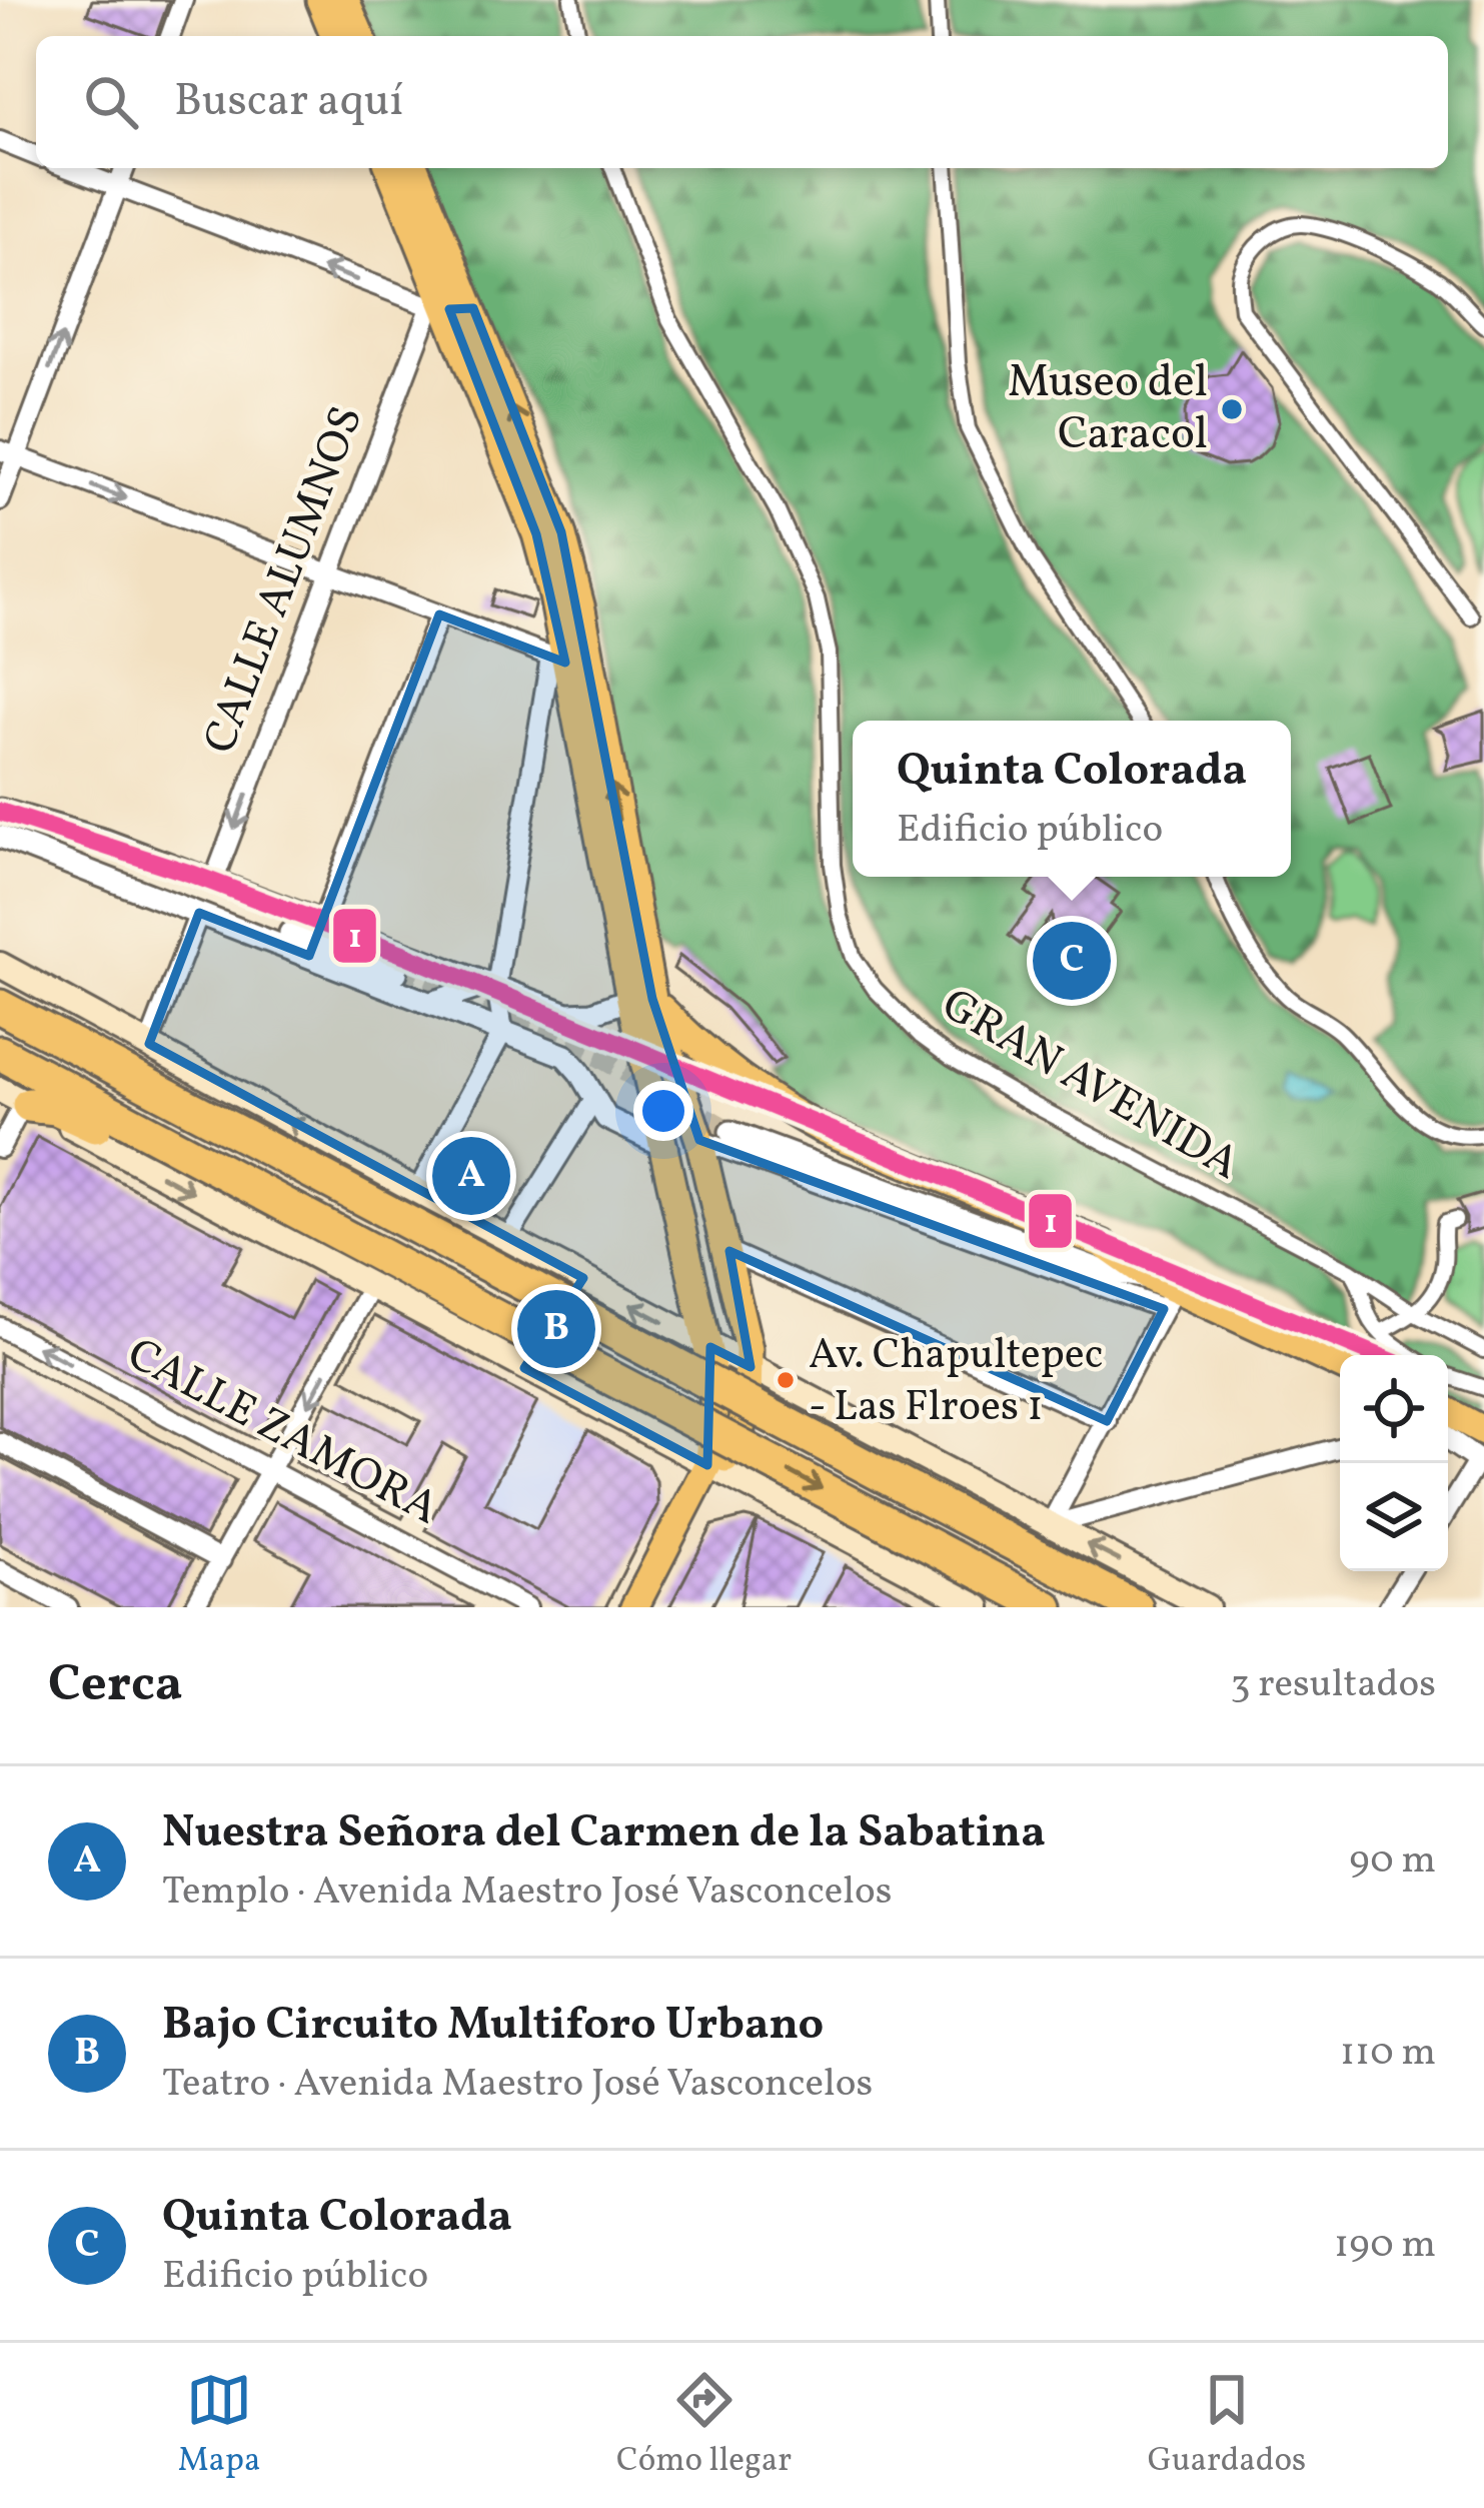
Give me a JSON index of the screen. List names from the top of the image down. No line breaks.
{"streets":{"street":["CALLE ALUMNOS","GRAN AVENIDA","CALLE ZAMORA"]},"places":["Museo del Caracol","Av. Chapultepec - Las Flroes 1"],"lines":["metro line 1"],"page":{"search":"Buscar aquí","popup":["Quinta Colorada","Edificio público"],"pins":["C","A","B"],"heading":["Cerca","3 resultados"],"list":[{"mark":"A","name":"Nuestra Señora del Carmen de la Sabatina","note":"Templo · Avenida Maestro José Vasconcelos","value":"90 m"},{"mark":"B","name":"Bajo Circuito Multiforo Urbano","note":"Teatro · Avenida Maestro José Vasconcelos","value":"110 m"},{"mark":"C","name":"Quinta Colorada","note":"Edificio público","value":"190 m"}],"nav":["Mapa","Cómo llegar","Guardados"]}}
